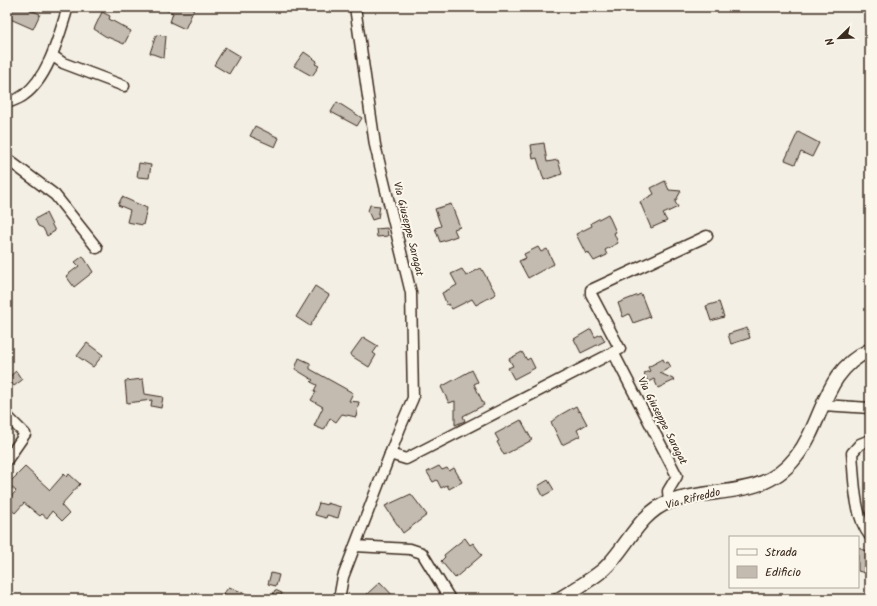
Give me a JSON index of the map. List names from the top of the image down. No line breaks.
{"streets":{"main road":["Via Rifreddo"],"street":["Via Giuseppe Saragat"]},"crossings":[["Via Giuseppe Saragat","Via Rifreddo"]],"legend":["Strada","Edificio"],"north":"bottom left"}
